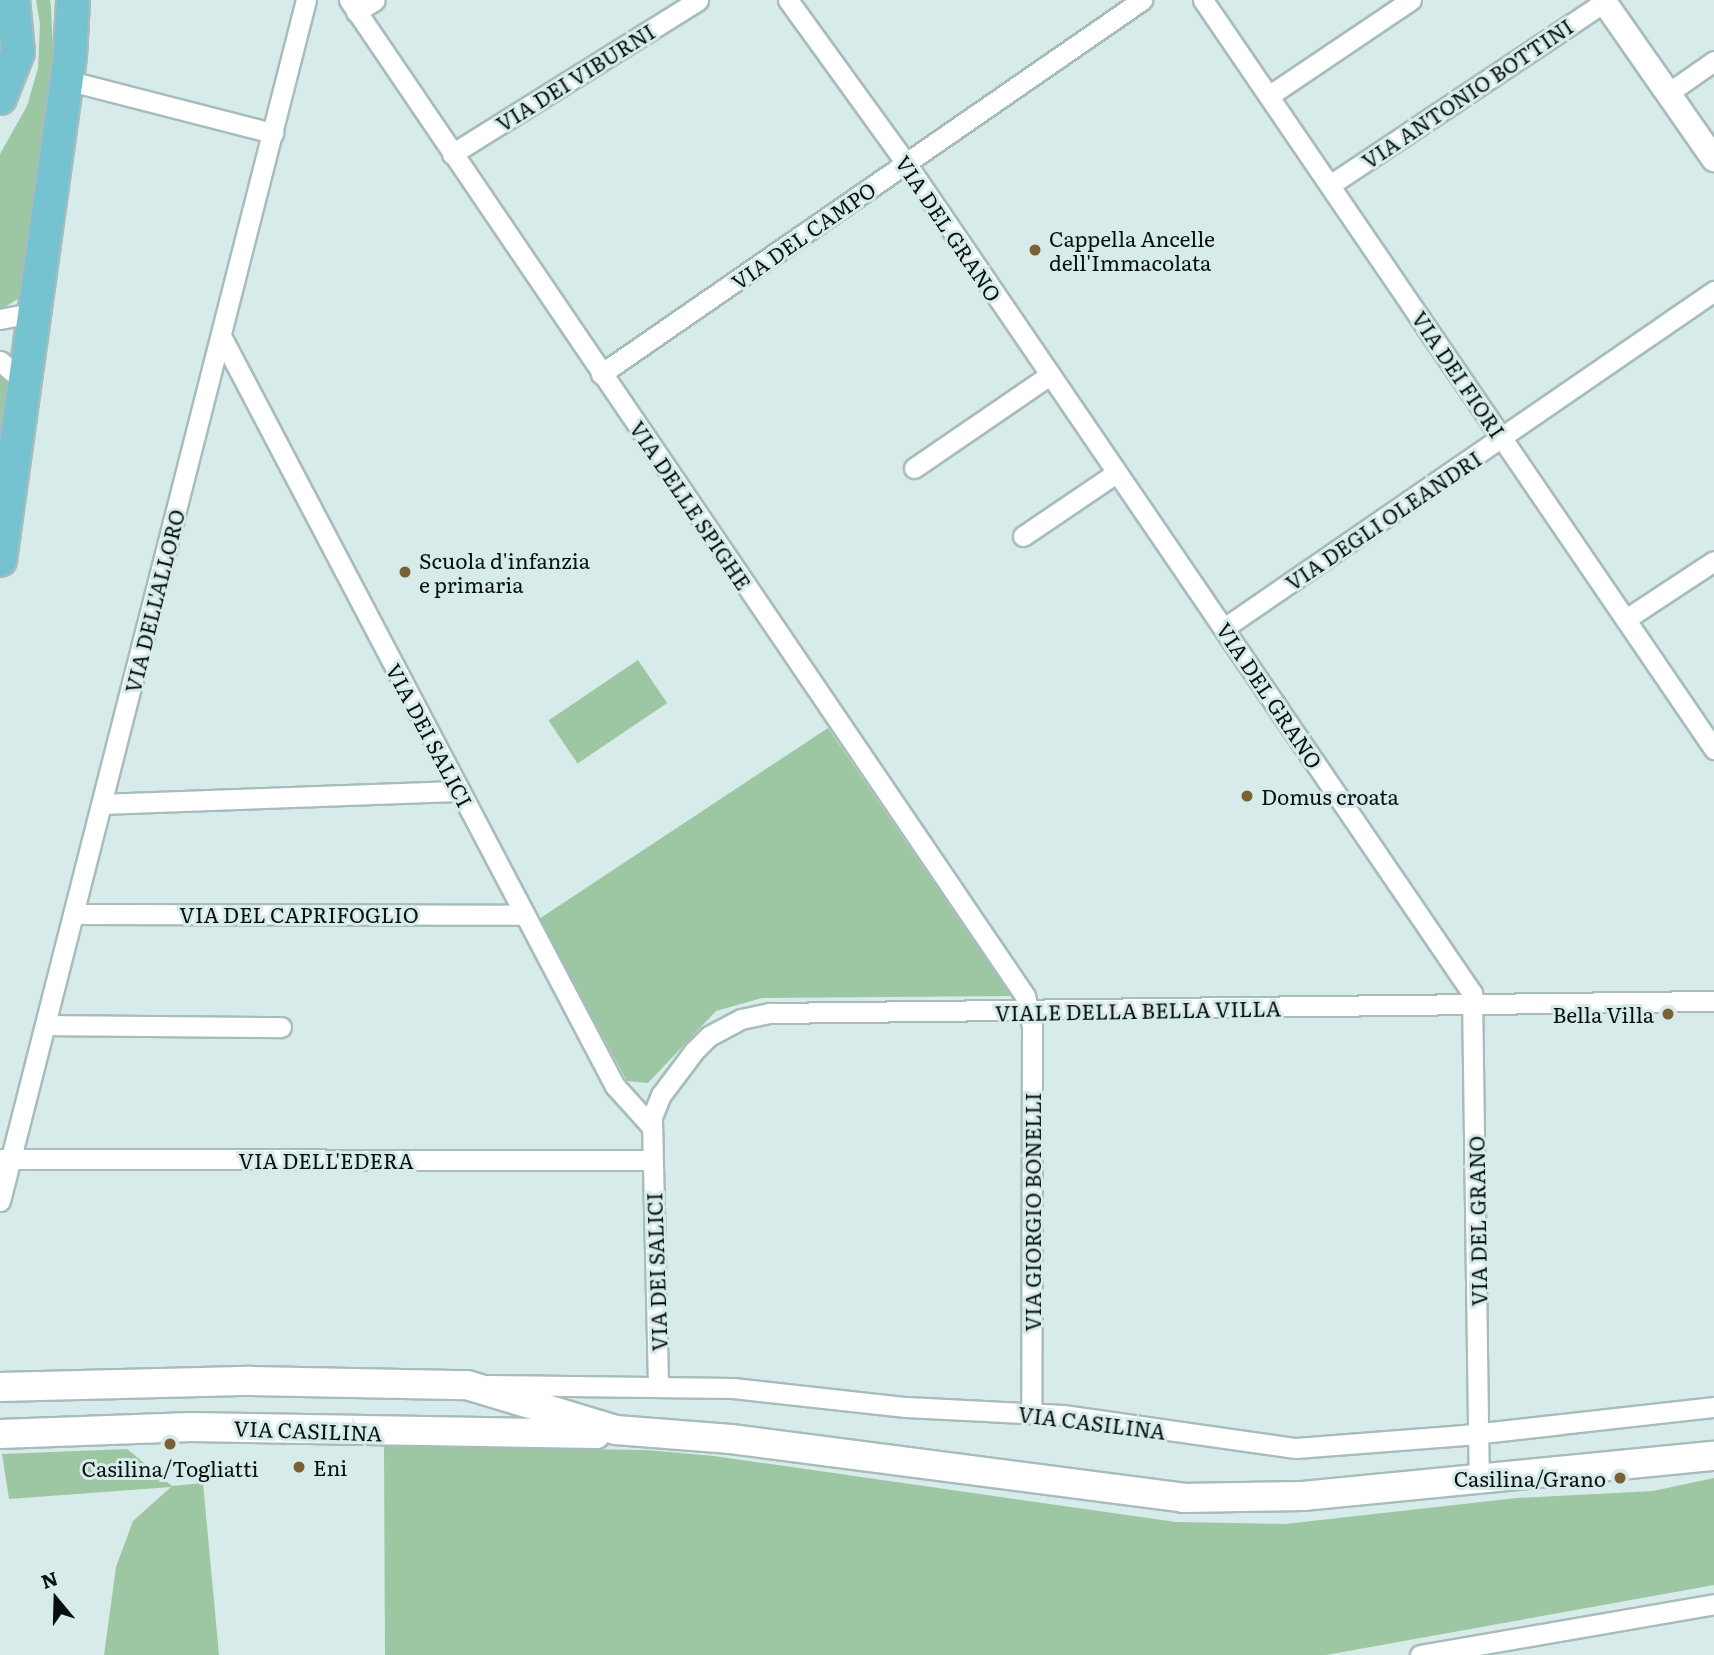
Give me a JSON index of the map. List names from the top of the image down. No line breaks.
{"streets":{"main road":["VIA CASILINA"],"street":["VIA DEI VIBURNI","VIA ANTONIO BOTTINI","VIA DEL GRANO","VIA DEL CAMPO","VIA DEI FIORI","VIA DELLE SPIGHE","VIA DEGLI OLEANDRI","VIA DELL'ALLORO","VIA DEI SALICI","VIA DEL CAPRIFOGLIO","VIALE DELLA BELLA VILLA","VIA DELL'EDERA","VIA GIORGIO BONELLI"]},"crossings":[["VIA DEI VIBURNI","VIA DELLE SPIGHE"],["VIA ANTONIO BOTTINI","VIA DEI FIORI"],["VIA DEL GRANO","VIA DEL CAMPO"],["VIA DEL GRANO","VIA DEGLI OLEANDRI"],["VIA DEL GRANO","VIALE DELLA BELLA VILLA"],["VIA DEL GRANO","VIA CASILINA"],["VIA DEL CAMPO","VIA DELLE SPIGHE"],["VIA DEI FIORI","VIA DEGLI OLEANDRI"],["VIA DELLE SPIGHE","VIALE DELLA BELLA VILLA"],["VIA DELLE SPIGHE","VIA GIORGIO BONELLI"],["VIA DELL'ALLORO","VIA DEI SALICI"],["VIA DELL'ALLORO","VIA DEL CAPRIFOGLIO"],["VIA DELL'ALLORO","VIA DELL'EDERA"],["VIA DEI SALICI","VIA DEL CAPRIFOGLIO"],["VIA DEI SALICI","VIALE DELLA BELLA VILLA"],["VIA DEI SALICI","VIA DELL'EDERA"],["VIA DEI SALICI","VIA CASILINA"],["VIALE DELLA BELLA VILLA","VIA DELL'EDERA"],["VIALE DELLA BELLA VILLA","VIA GIORGIO BONELLI"],["VIA GIORGIO BONELLI","VIA CASILINA"]],"places":["Cappella Ancelle dell'Immacolata","Scuola d'infanzia e primaria","Domus croata","Bella Villa","Casilina/Togliatti","Eni","Casilina/Grano"],"north":"top"}
